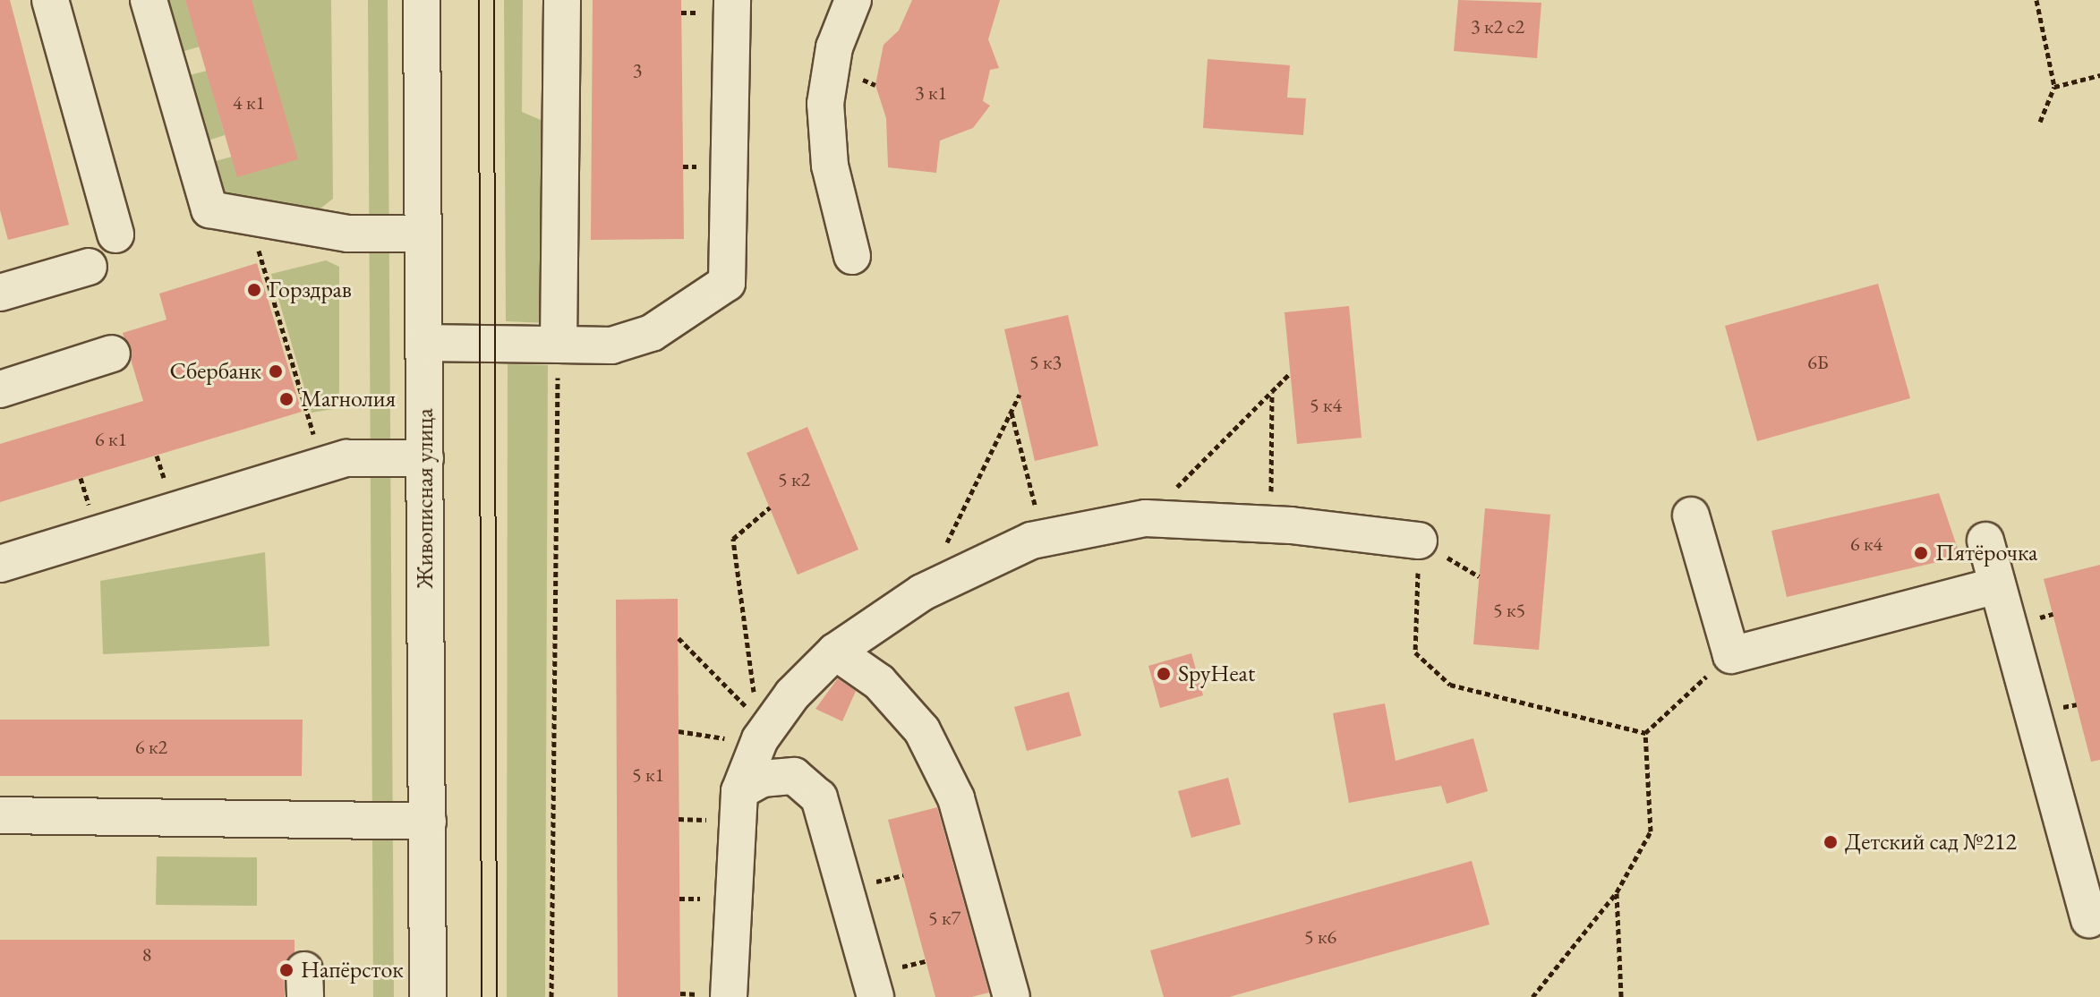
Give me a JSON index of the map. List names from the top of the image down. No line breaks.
{"streets":{"street":["Живописная улица"]},"places":["Горздрав","Сбербанк","Магнолия","Пятёрочка","SpyHeat","Детский сад №212","Напёрсток"],"house_numbers":["3 к2 с2","3","3 к1","4 к1","5 к3","6Б","5 к4","6 к1","5 к2","6 к4","5 к5","6 к2","5 к1","5 к7","5 к6","8"]}
